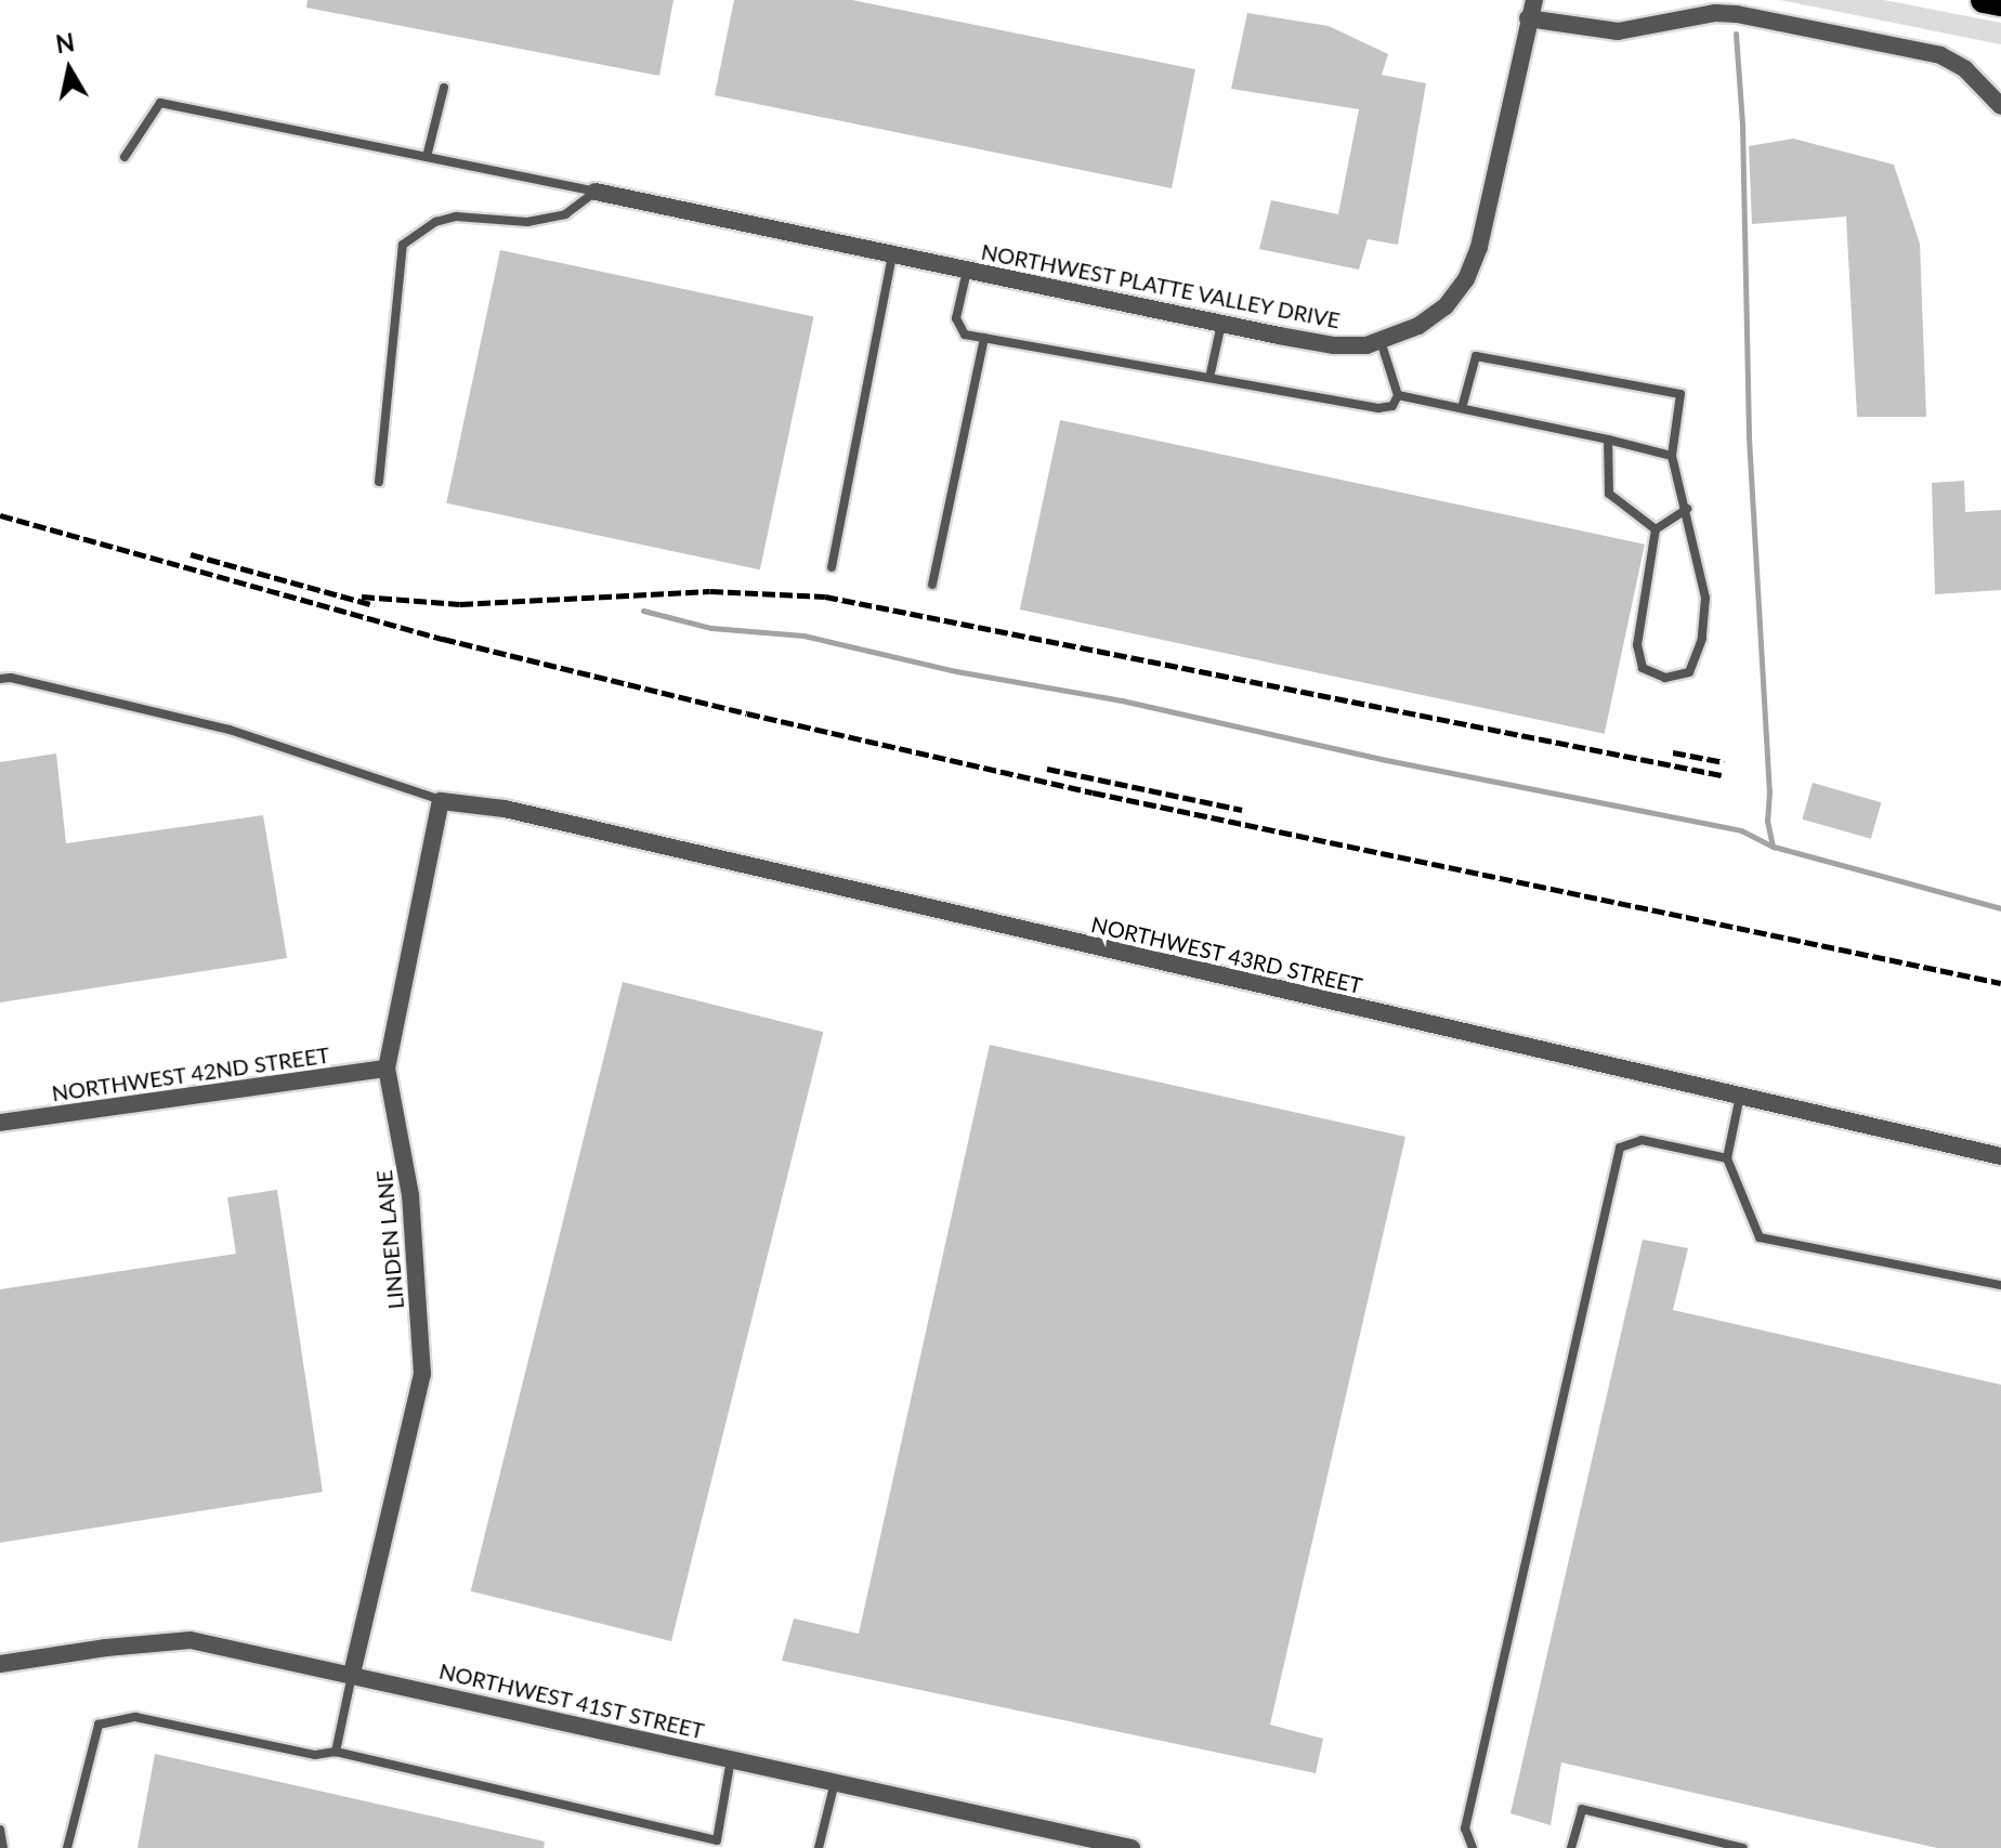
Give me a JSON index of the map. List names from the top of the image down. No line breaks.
{"streets":{"street":["NORTHWEST PLATTE VALLEY DRIVE","NORTHWEST 43RD STREET","NORTHWEST 42ND STREET","LINDEN LANE","NORTHWEST 41ST STREET"]},"crossings":[["NORTHWEST 43RD STREET","LINDEN LANE"],["NORTHWEST 42ND STREET","LINDEN LANE"],["LINDEN LANE","NORTHWEST 41ST STREET"]],"north":"top"}
